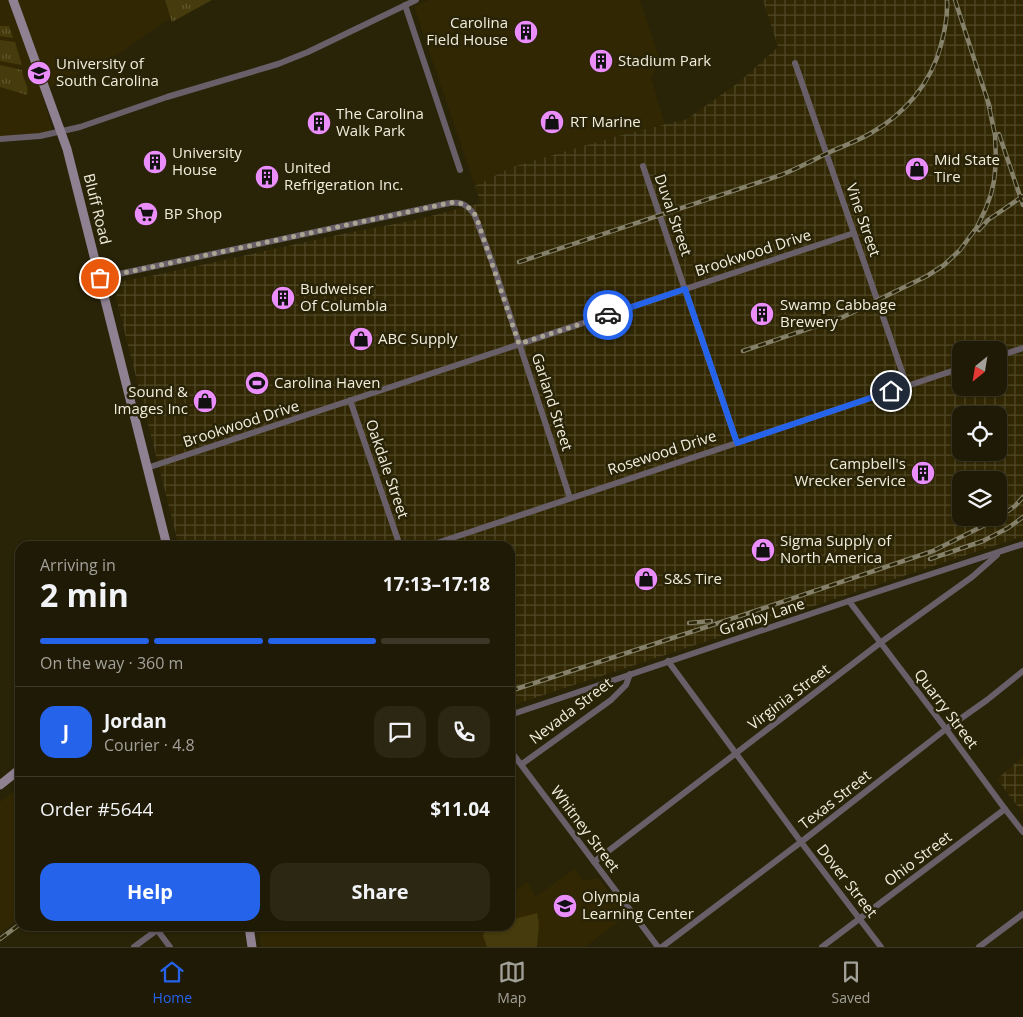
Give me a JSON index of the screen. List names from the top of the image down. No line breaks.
{"streets":{"main road":["Bluff Road"],"street":["Duval Street","Vine Street","Brookwood Drive","Garland Street","Rosewood Drive","Oakdale Street","Granby Lane","Virginia Street","Quarry Street","Nevada Street","Texas Street","Whitney Street","Ohio Street","Dover Street"]},"crossings":[["Bluff Road","Brookwood Drive"],["Bluff Road","Garland Street"],["Duval Street","Brookwood Drive"],["Duval Street","Rosewood Drive"],["Vine Street","Brookwood Drive"],["Vine Street","Rosewood Drive"],["Brookwood Drive","Garland Street"],["Brookwood Drive","Oakdale Street"],["Garland Street","Rosewood Drive"],["Granby Lane","Virginia Street"],["Granby Lane","Quarry Street"],["Granby Lane","Nevada Street"],["Granby Lane","Dover Street"],["Virginia Street","Quarry Street"],["Virginia Street","Whitney Street"],["Virginia Street","Dover Street"],["Quarry Street","Texas Street"],["Quarry Street","Ohio Street"],["Nevada Street","Whitney Street"],["Texas Street","Dover Street"],["Ohio Street","Dover Street"]],"places":{"building":["Carolina Field House","Stadium Park","The Carolina Walk Park","University House","United Refrigeration Inc.","Budweiser Of Columbia","Swamp Cabbage Brewery","Campbell's Wrecker Service"],"school or university":["University of South Carolina","Olympia Learning Center"],"shop":["RT Marine","Mid State Tire","ABC Supply","Sound & Images Inc","Sigma Supply of North America","S&S Tire"],"supermarket":["BP Shop"],"sports":["Carolina Haven"]},"north":"bottom left","page":{"heading":["2 min","Arriving in","17:13–17:18"],"panel":["Jordan","Courier · 4.8","Order #5644","$11.04"],"bar":"On the way · 360 m","round":"J","buttons":["Help","Share"],"tabs":["Home","Map","Saved"]}}
